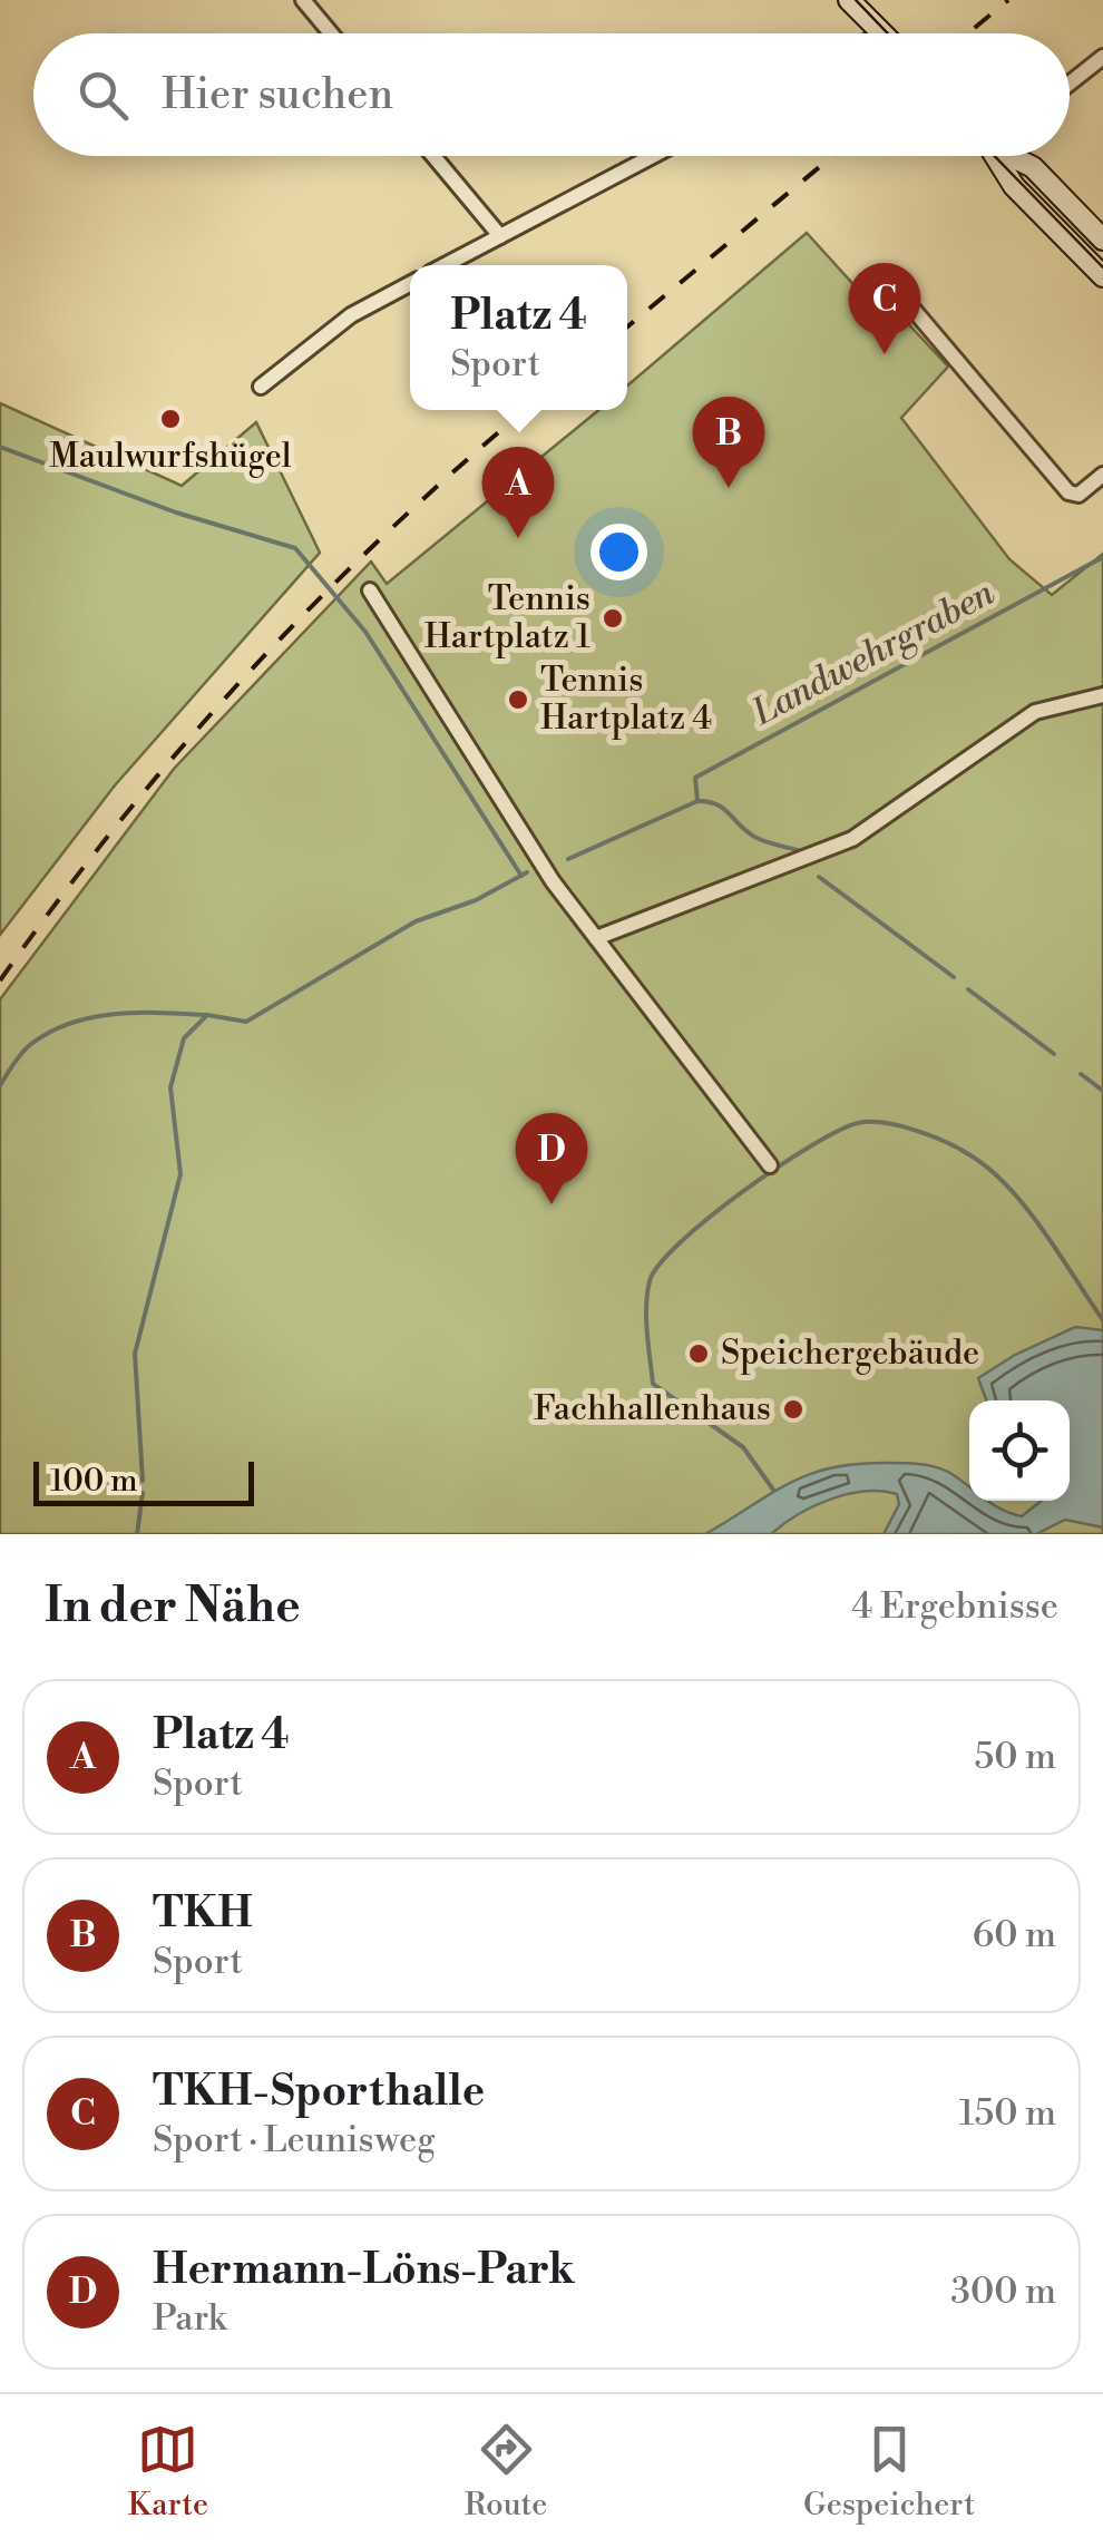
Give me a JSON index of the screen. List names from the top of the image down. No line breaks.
{"water":["Landwehrgraben"],"places":["Maulwurfshügel","Tennis Hartplatz 1","Tennis Hartplatz 4","Speichergebäude","Fachhallenhaus"],"scale_bar":"100 m","page":{"search":"Hier suchen","pins":["C","B","A","D"],"popup":["Platz 4","Sport"],"scale":"100 m","heading":["In der Nähe","4 Ergebnisse"],"list":[{"mark":"A","name":"Platz 4","note":"Sport","value":"50 m"},{"mark":"B","name":"TKH","note":"Sport","value":"60 m"},{"mark":"C","name":"TKH-Sporthalle","note":"Sport · Leunisweg","value":"150 m"},{"mark":"D","name":"Hermann-Löns-Park","note":"Park","value":"300 m"}],"nav":["Karte","Route","Gespeichert"]}}
